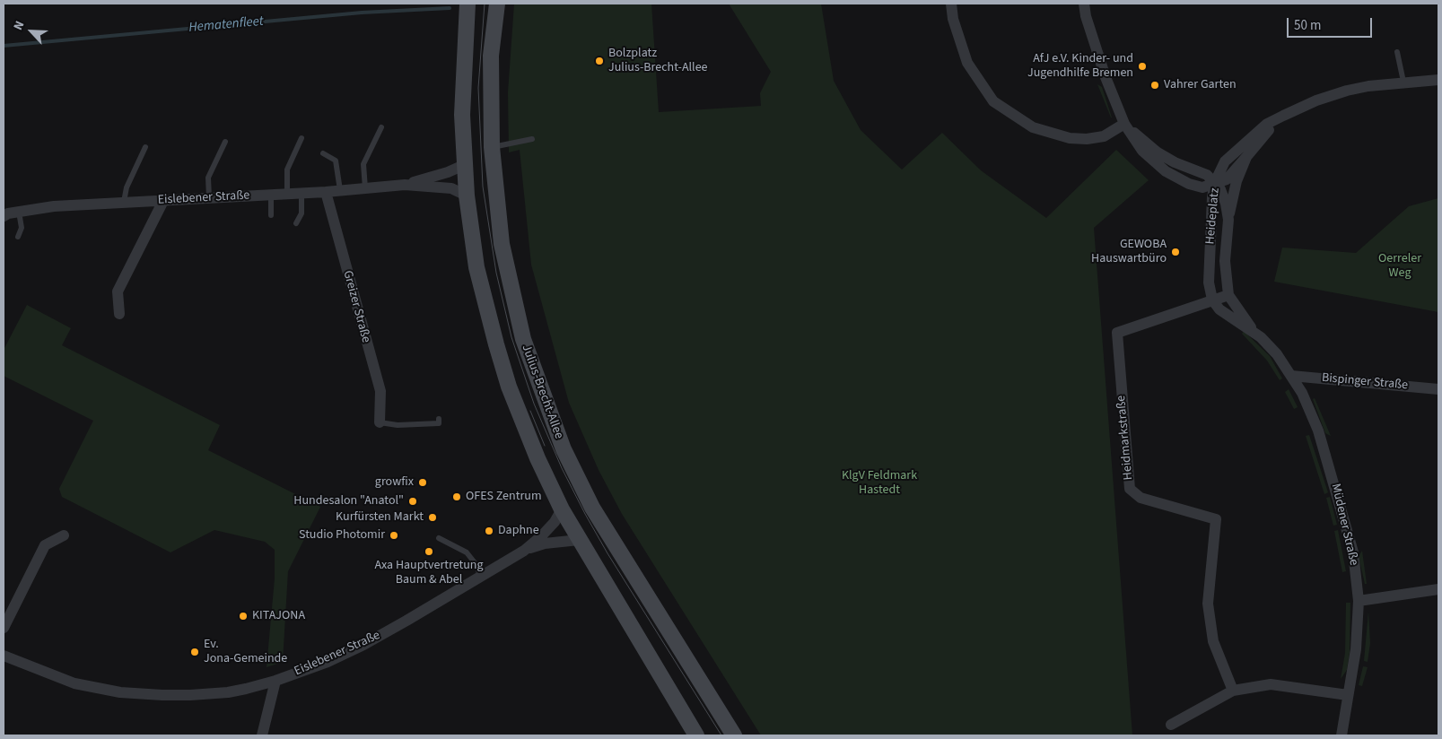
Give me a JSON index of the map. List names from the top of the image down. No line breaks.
{"streets":{"main road":["Julius-Brecht-Allee"],"street":["Eislebener Straße","Heideplatz","Greizer Straße","Bispinger Straße","Heidmarkstraße","Müdener Straße"]},"crossings":[["Eislebener Straße","Greizer Straße"],["Heideplatz","Heidmarkstraße"],["Heideplatz","Müdener Straße"],["Bispinger Straße","Müdener Straße"],["Heidmarkstraße","Müdener Straße"]],"water":["Hematenfleet"],"parks":["Oerreler Weg","KlgV Feldmark Hastedt"],"places":["Bolzplatz Julius-Brecht-Allee","AfJ e.V. Kinder- und Jugendhilfe Bremen","Vahrer Garten","GEWOBA Hauswartbüro","growfix","OFES Zentrum","Hundesalon \"Anatol\"","Kurfürsten Markt","Daphne","Studio Photomir","Axa Hauptvertretung Baum & Abel","KITAJONA","Ev. Jona-Gemeinde"],"scale_bar":"50 m","north":"top left"}
